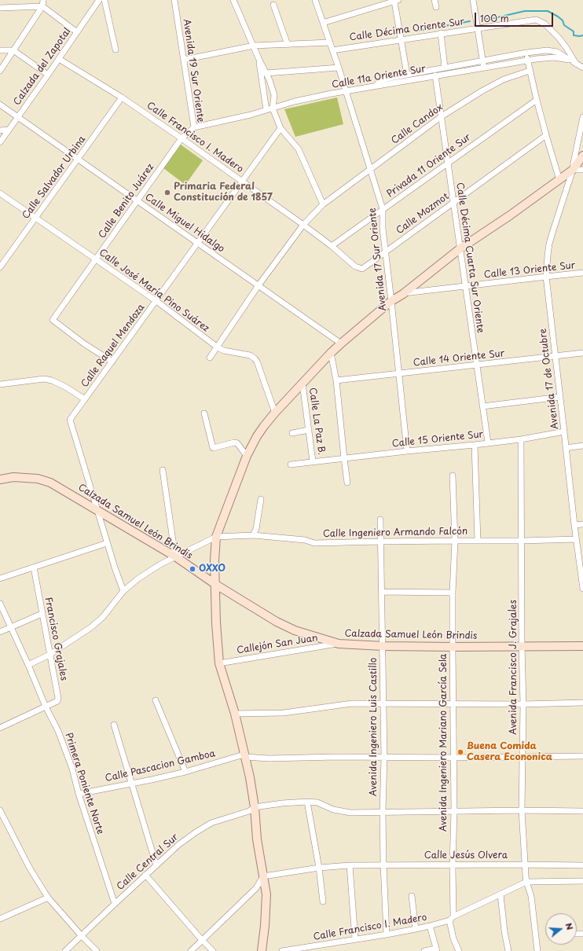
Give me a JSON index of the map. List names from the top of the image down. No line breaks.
{"streets":{"street":["Calle Décima Oriente Sur","Calzada del Zapotal","Avenida 19 Sur Oriente","Calle 11a Oriente Sur","Calle Candox","Calle Francisco I. Madero","Privada 11 Oriente Sur","Calle Salvador Urbina","Calle Benito Juárez","Calle Mozmot","Calle Miguel Hidalgo","Calle Décima Cuarta Sur Oriente","Avenida 17 Sur Oriente","Calle 13 Oriente Sur","Calle José María Pino Suárez","Calle Raquel Mendoza","Calle 14 Oriente Sur","Avenida 17 de Octubre","Calle La Paz B.","Calle 15 Oriente Sur","Calzada Samuel León Brindis","Calle Ingeniero Armando Falcón","Francisco Grajales","Callejón San Juan","Avenida Francisco J. Grajales","Avenida Ingeniero Luis Castillo","Avenida Ingeniero Mariano García Sela","Calle Pascacion Gamboa","Primera Poniente Norte","Calle Jesús Olvera","Calle Central Sur"]},"crossings":[["Calle Décima Oriente Sur","Calle 11a Oriente Sur"],["Calle Décima Oriente Sur","Avenida 17 Sur Oriente"],["Calzada del Zapotal","Calle Francisco I. Madero"],["Calzada del Zapotal","Calle Miguel Hidalgo"],["Avenida 19 Sur Oriente","Calle 11a Oriente Sur"],["Avenida 19 Sur Oriente","Calle Francisco I. Madero"],["Avenida 19 Sur Oriente","Calle Benito Juárez"],["Calle 11a Oriente Sur","Calle Décima Cuarta Sur Oriente"],["Calle 11a Oriente Sur","Avenida 17 Sur Oriente"],["Calle Candox","Calle Francisco I. Madero"],["Calle Candox","Calle Miguel Hidalgo"],["Calle Candox","Calle Décima Cuarta Sur Oriente"],["Calle Candox","Avenida 17 Sur Oriente"],["Calle Candox","Calle José María Pino Suárez"],["Calle Francisco I. Madero","Privada 11 Oriente Sur"],["Calle Francisco I. Madero","Calle Salvador Urbina"],["Calle Francisco I. Madero","Calle Benito Juárez"],["Calle Francisco I. Madero","Calle Mozmot"],["Calle Francisco I. Madero","Calle Raquel Mendoza"],["Calle Francisco I. Madero","Avenida Francisco J. Grajales"],["Calle Francisco I. Madero","Avenida Ingeniero Luis Castillo"],["Calle Francisco I. Madero","Avenida Ingeniero Mariano García Sela"],["Privada 11 Oriente Sur","Calle Décima Cuarta Sur Oriente"],["Privada 11 Oriente Sur","Avenida 17 Sur Oriente"],["Calle Salvador Urbina","Calle Miguel Hidalgo"],["Calle Salvador Urbina","Calle José María Pino Suárez"],["Calle Benito Juárez","Calle Miguel Hidalgo"],["Calle Benito Juárez","Calle José María Pino Suárez"],["Calle Benito Juárez","Calle Raquel Mendoza"],["Calle Mozmot","Calle Décima Cuarta Sur Oriente"],["Calle Mozmot","Avenida 17 Sur Oriente"],["Calle Miguel Hidalgo","Calle Raquel Mendoza"],["Calle Décima Cuarta Sur Oriente","Calle 13 Oriente Sur"],["Calle Décima Cuarta Sur Oriente","Calle 14 Oriente Sur"],["Calle Décima Cuarta Sur Oriente","Calle 15 Oriente Sur"],["Avenida 17 Sur Oriente","Calle 14 Oriente Sur"],["Avenida 17 Sur Oriente","Calle 15 Oriente Sur"],["Calle 13 Oriente Sur","Avenida 17 de Octubre"],["Calle José María Pino Suárez","Calle Raquel Mendoza"],["Calle Raquel Mendoza","Calzada Samuel León Brindis"],["Calle 14 Oriente Sur","Avenida 17 de Octubre"],["Avenida 17 de Octubre","Calle 15 Oriente Sur"],["Avenida 17 de Octubre","Calle Ingeniero Armando Falcón"],["Calle La Paz B.","Calle 15 Oriente Sur"],["Calle 15 Oriente Sur","Avenida Francisco J. Grajales"],["Calzada Samuel León Brindis","Callejón San Juan"],["Calzada Samuel León Brindis","Avenida Francisco J. Grajales"],["Calzada Samuel León Brindis","Avenida Ingeniero Luis Castillo"],["Calzada Samuel León Brindis","Avenida Ingeniero Mariano García Sela"],["Calle Ingeniero Armando Falcón","Avenida Francisco J. Grajales"],["Calle Ingeniero Armando Falcón","Avenida Ingeniero Luis Castillo"],["Calle Ingeniero Armando Falcón","Avenida Ingeniero Mariano García Sela"],["Francisco Grajales","Primera Poniente Norte"],["Avenida Francisco J. Grajales","Calle Pascacion Gamboa"],["Avenida Francisco J. Grajales","Calle Jesús Olvera"],["Avenida Francisco J. Grajales","Calle Central Sur"],["Avenida Ingeniero Luis Castillo","Calle Pascacion Gamboa"],["Avenida Ingeniero Luis Castillo","Calle Jesús Olvera"],["Avenida Ingeniero Luis Castillo","Calle Central Sur"],["Avenida Ingeniero Mariano García Sela","Calle Pascacion Gamboa"],["Avenida Ingeniero Mariano García Sela","Calle Jesús Olvera"],["Avenida Ingeniero Mariano García Sela","Calle Central Sur"],["Calle Pascacion Gamboa","Primera Poniente Norte"],["Primera Poniente Norte","Calle Central Sur"]],"places":["Primaria Federal Constitución de 1857","OXXO","Buena Comida Casera Econonica"],"scale_bar":"100 m","north":"right"}
